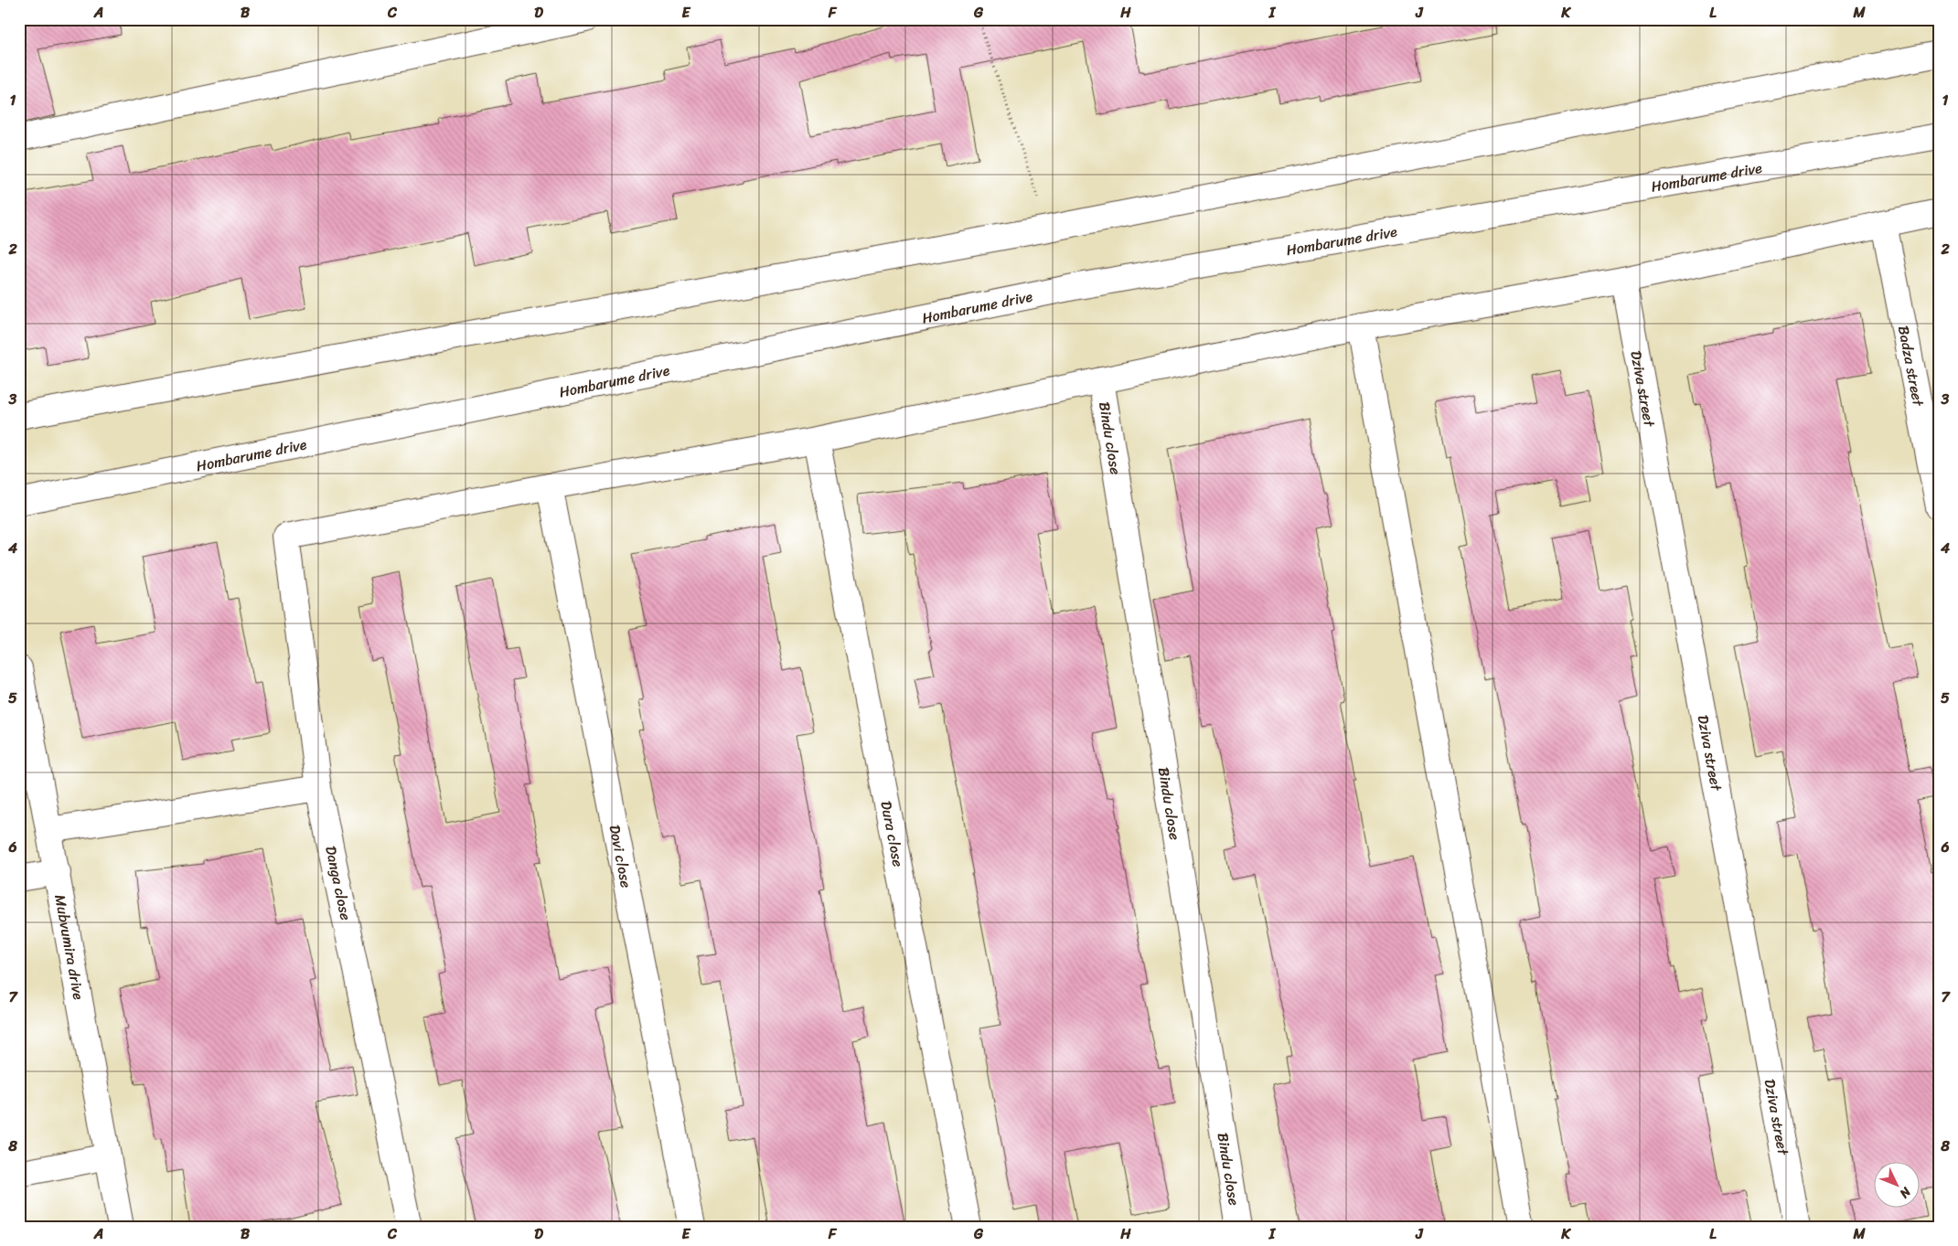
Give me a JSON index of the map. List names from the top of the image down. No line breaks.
{"streets":{"street":["Hombarume drive","Badza street","Dziva street","Bindu close","Dura close","Dovi close","Danga close","Mubvumira drive"]},"crossings":[["Dovi close","Danga close"]],"north":"bottom right","grid":{"columns":["A","B","C","D","E","F","G","H","I","J","K","L","M"],"rows":["1","2","3","4","5","6","7","8"]}}
